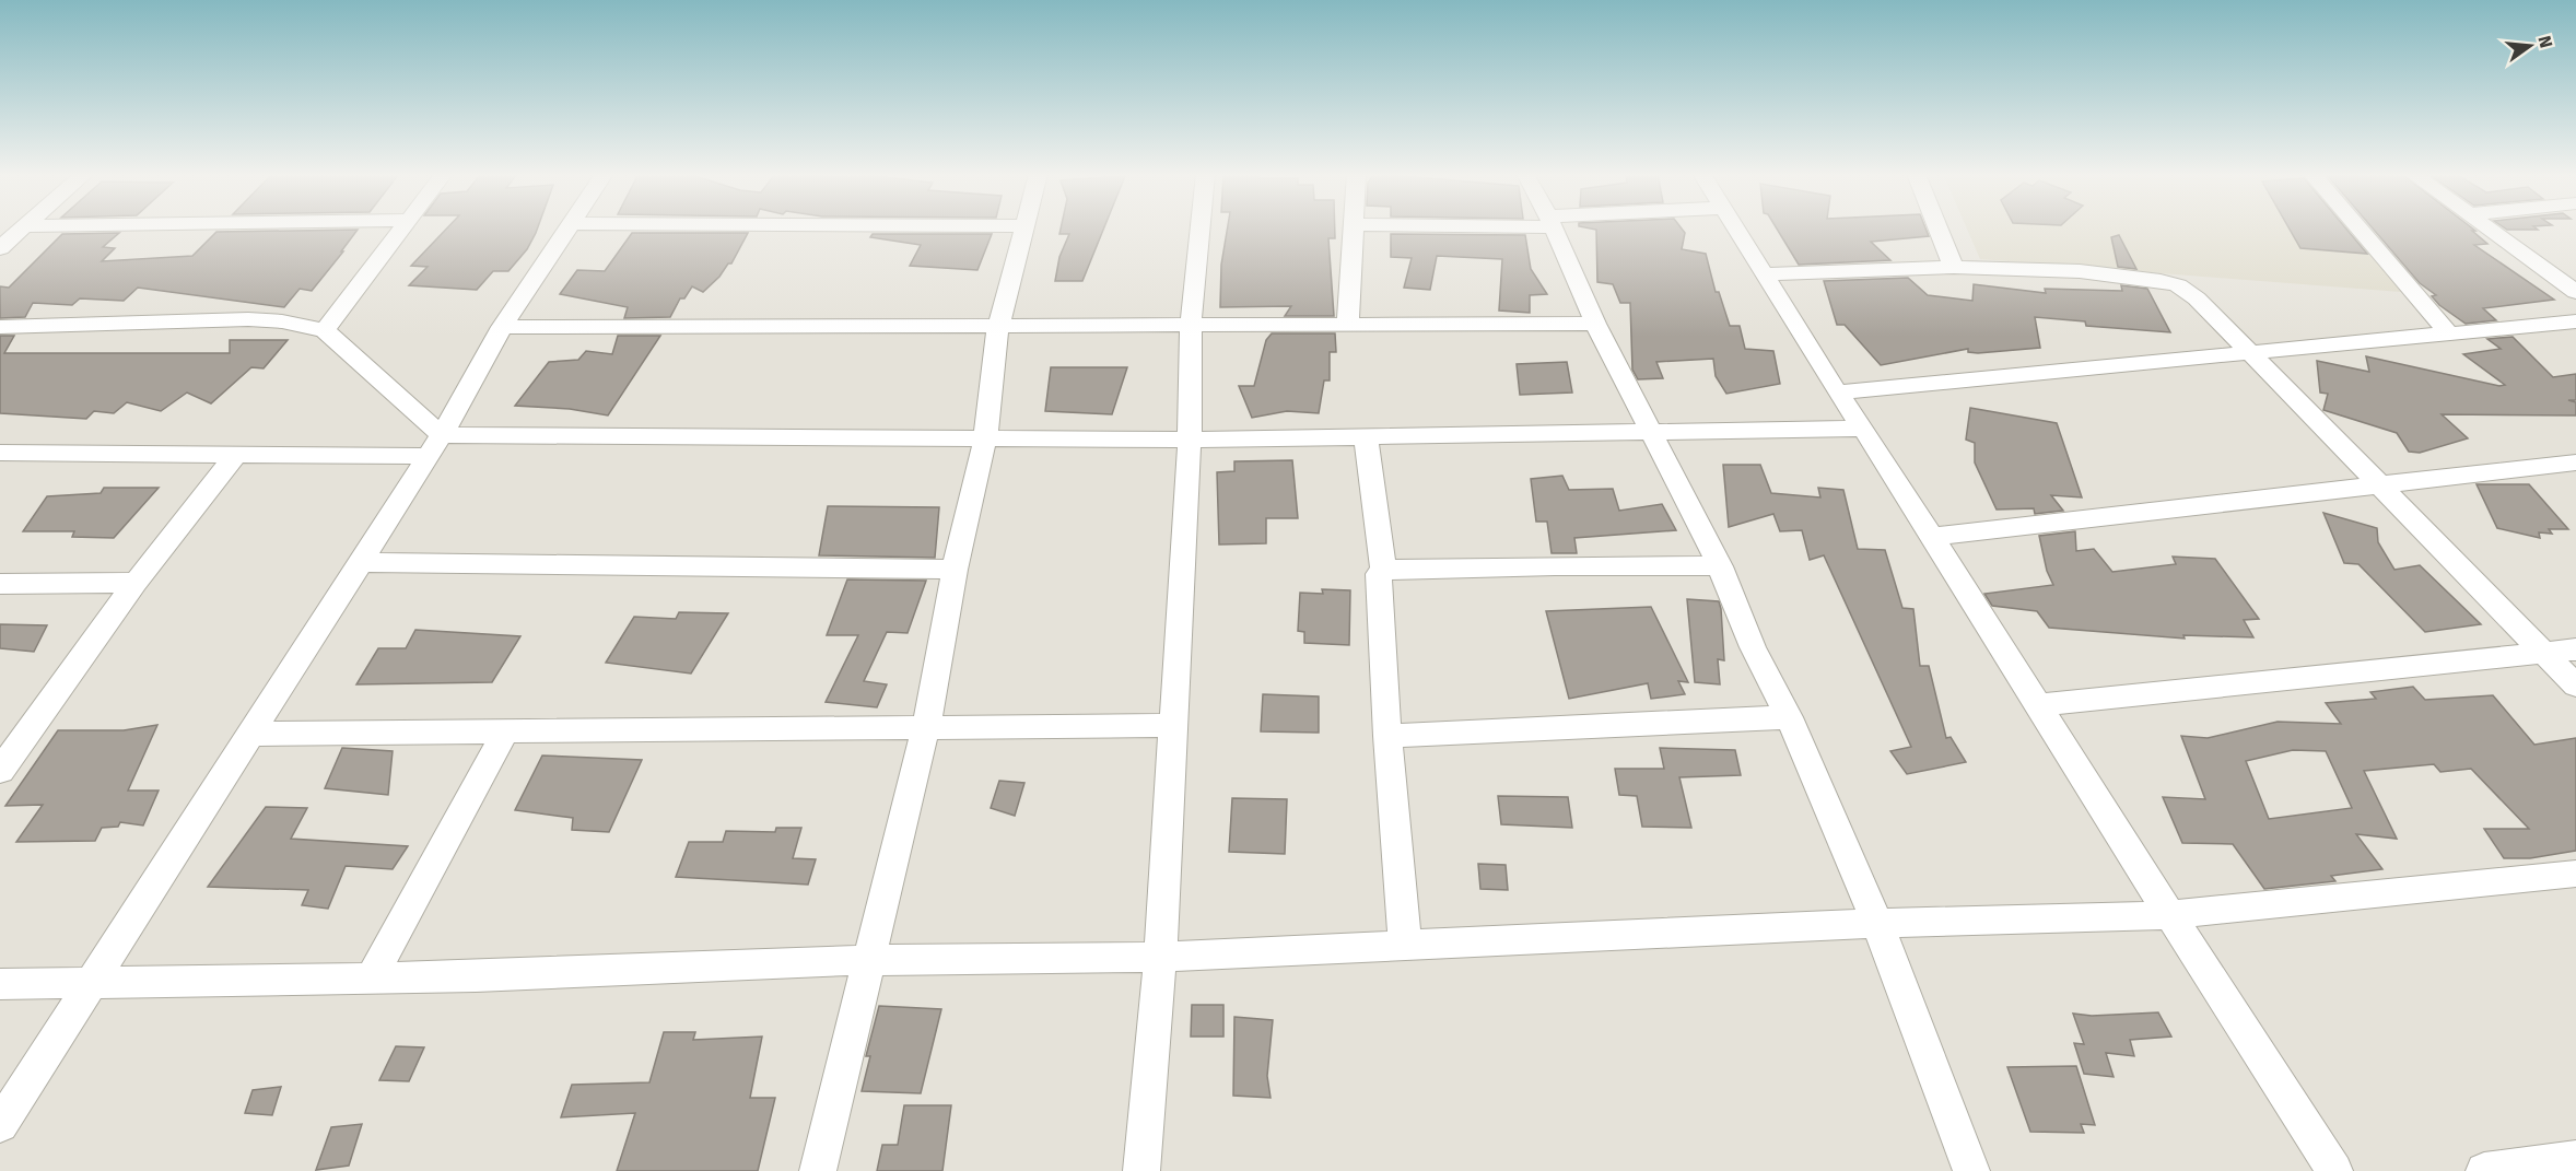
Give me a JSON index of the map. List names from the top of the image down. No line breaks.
{"north":"right"}
